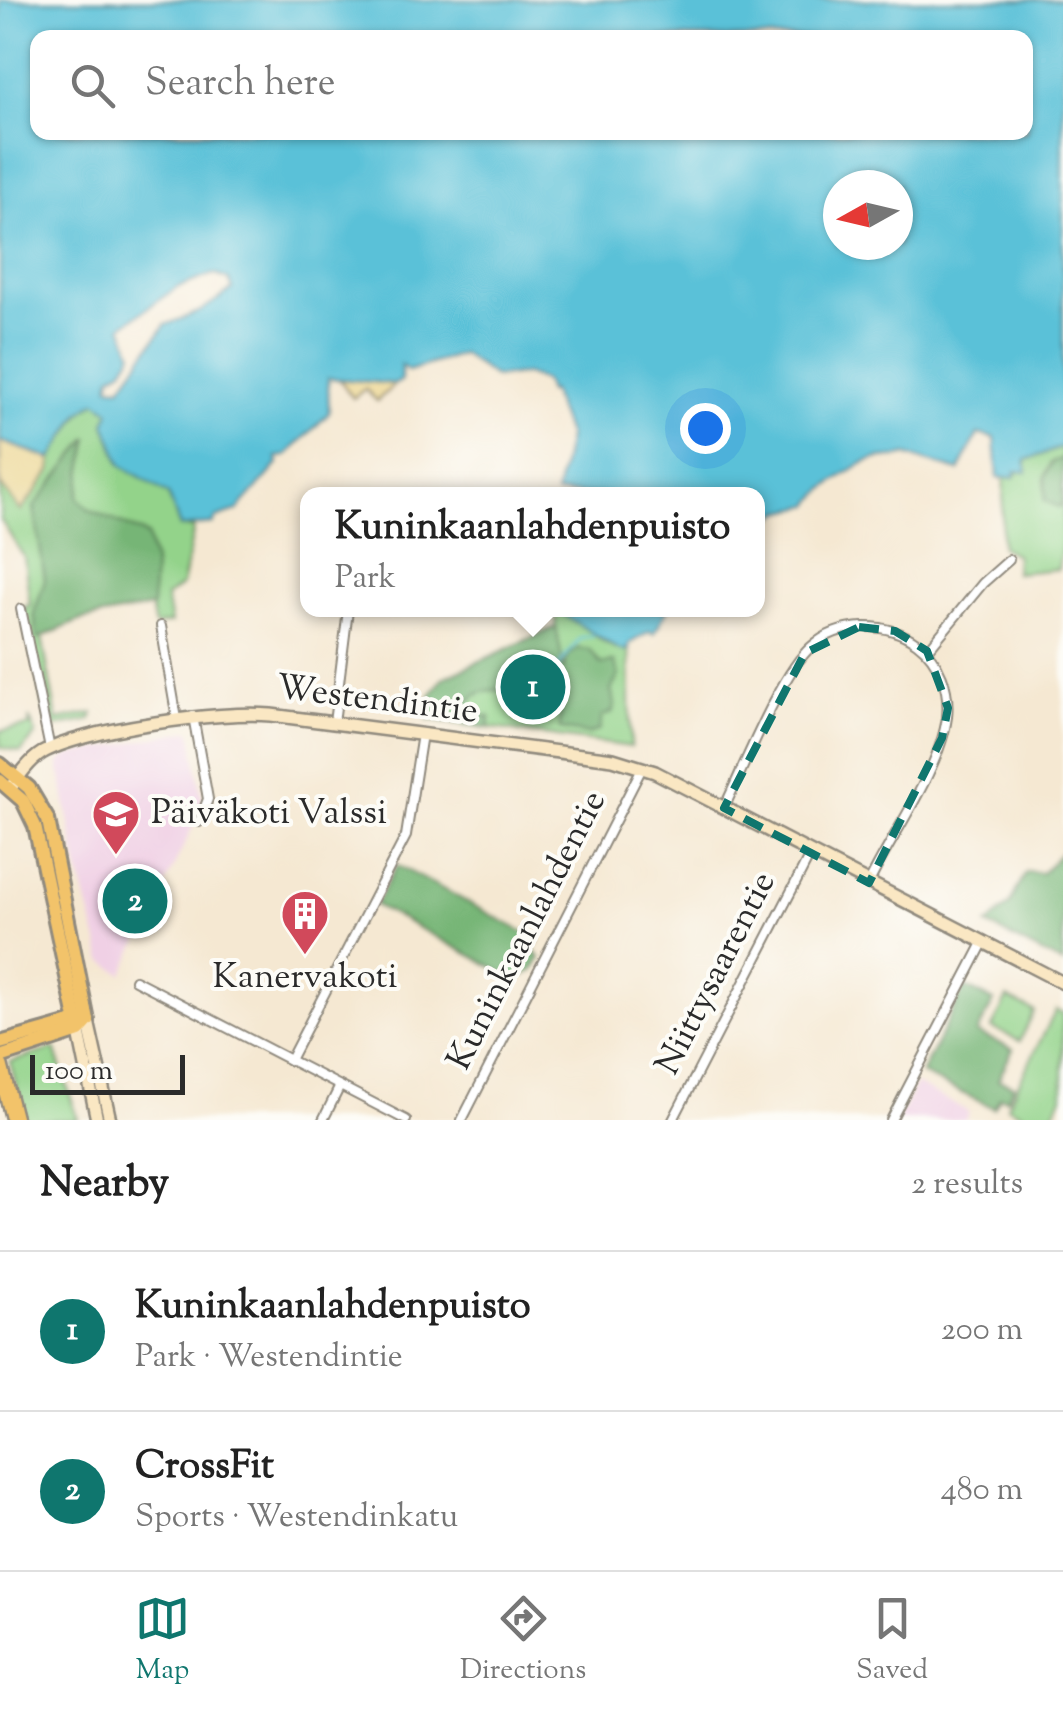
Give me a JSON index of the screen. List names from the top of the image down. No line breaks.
{"streets":{"street":["Westendintie","Kuninkaanlahdentie","Niittysaarentie"]},"crossings":[["Westendintie","Kuninkaanlahdentie"],["Westendintie","Niittysaarentie"]],"places":{"school or university":["Päiväkoti Valssi"],"building":["Kanervakoti"]},"scale_bar":"100 m","north":"left","page":{"search":"Search here","popup":["Kuninkaanlahdenpuisto","Park"],"pins":["1","2"],"scale":"100 m","heading":["Nearby","2 results"],"list":[{"mark":"1","name":"Kuninkaanlahdenpuisto","note":"Park · Westendintie","value":"200 m"},{"mark":"2","name":"CrossFit","note":"Sports · Westendinkatu","value":"480 m"}],"nav":["Map","Directions","Saved"]}}
